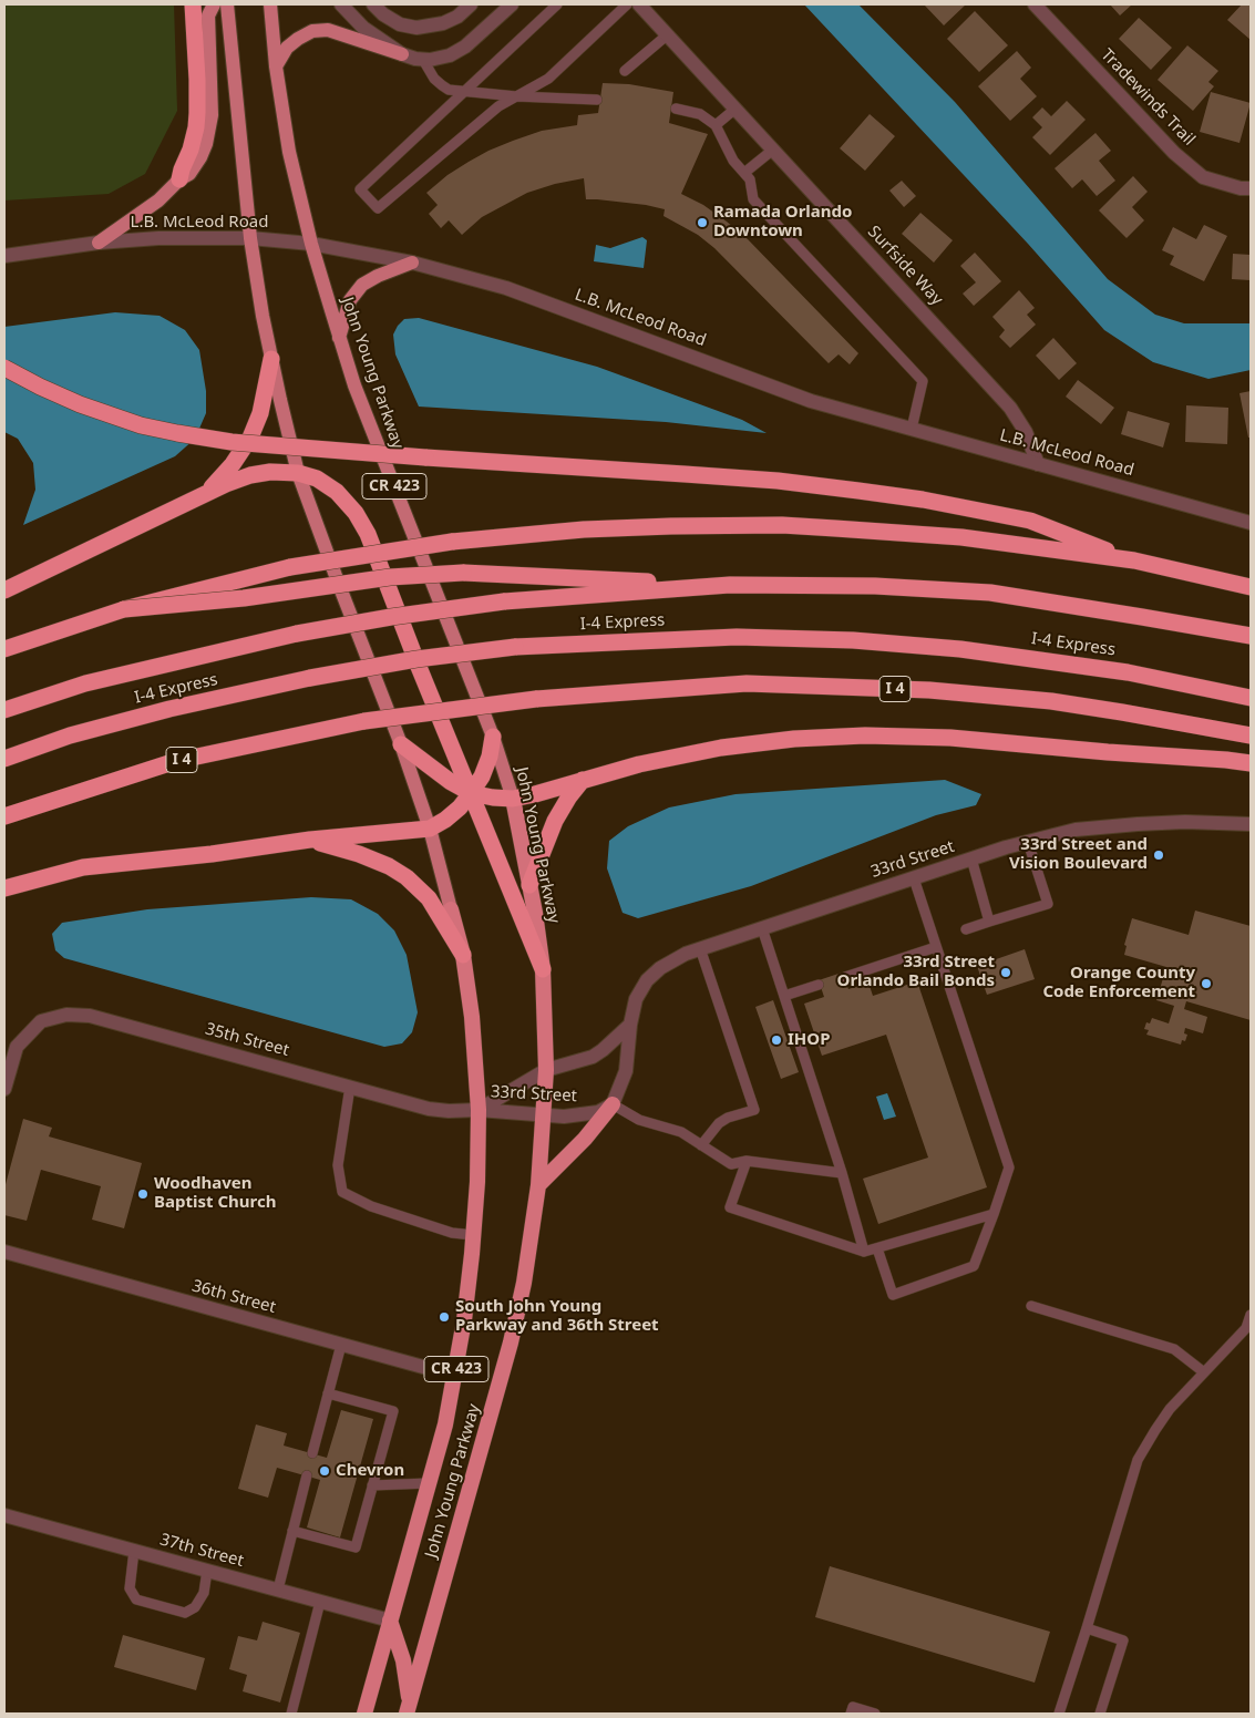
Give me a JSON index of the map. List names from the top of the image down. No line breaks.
{"streets":{"highway":["John Young Parkway","CR 423","I-4 Express","I 4"],"street":["Tradewinds Trail","L.B. McLeod Road","Surfside Way","33rd Street","35th Street","36th Street","37th Street"]},"crossings":[["L.B. McLeod Road","Surfside Way"],["L.B. McLeod Road","John Young Parkway"],["John Young Parkway","33rd Street"],["John Young Parkway","35th Street"],["John Young Parkway","36th Street"],["John Young Parkway","37th Street"],["33rd Street","35th Street"]],"places":["Ramada Orlando Downtown","33rd Street and Vision Boulevard","33rd Street Orlando Bail Bonds","Orange County Code Enforcement","IHOP","Woodhaven Baptist Church","South John Young Parkway and 36th Street","Chevron"]}
